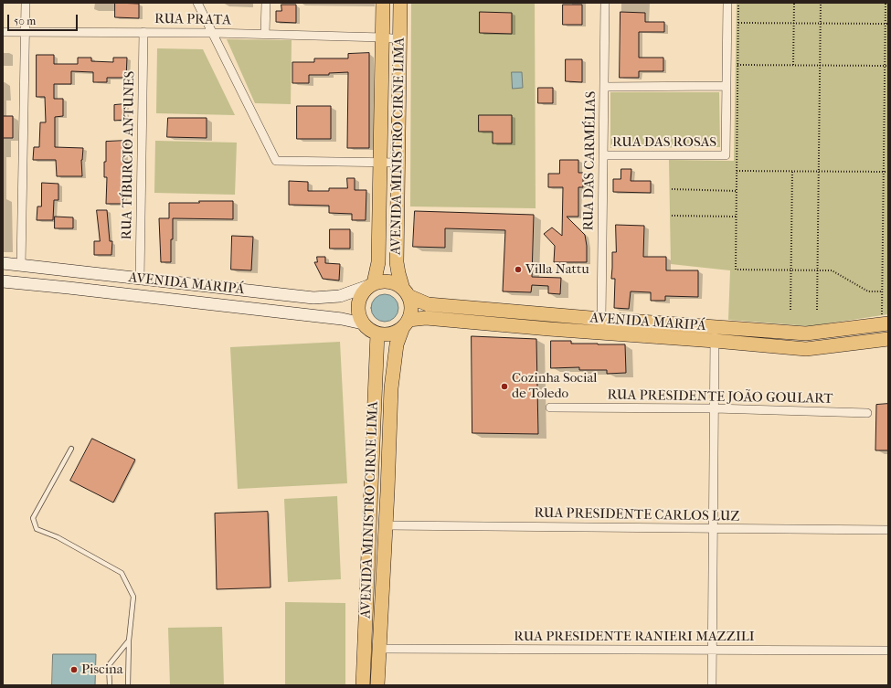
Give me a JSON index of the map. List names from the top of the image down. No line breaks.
{"streets":{"main road":["AVENIDA MINISTRO CIRNE LIMA","AVENIDA MARIPÁ"],"street":["RUA PRATA","RUA DAS ROSAS","RUA TÍBURCIO ANTUNES","RUA DAS CARMÉLIAS","RUA PRESIDENTE JOÃO GOULART","RUA PRESIDENTE CARLOS LUZ","RUA PRESIDENTE RANIERI MAZZILI"]},"crossings":[["RUA PRATA","AVENIDA MINISTRO CIRNE LIMA"],["RUA PRATA","RUA TÍBURCIO ANTUNES"],["RUA DAS ROSAS","RUA DAS CARMÉLIAS"],["AVENIDA MINISTRO CIRNE LIMA","AVENIDA MARIPÁ"],["RUA TÍBURCIO ANTUNES","AVENIDA MARIPÁ"],["RUA DAS CARMÉLIAS","AVENIDA MARIPÁ"]],"places":["Villa Nattu","Cozinha Social de Toledo","Piscina"],"scale_bar":"50 m"}
